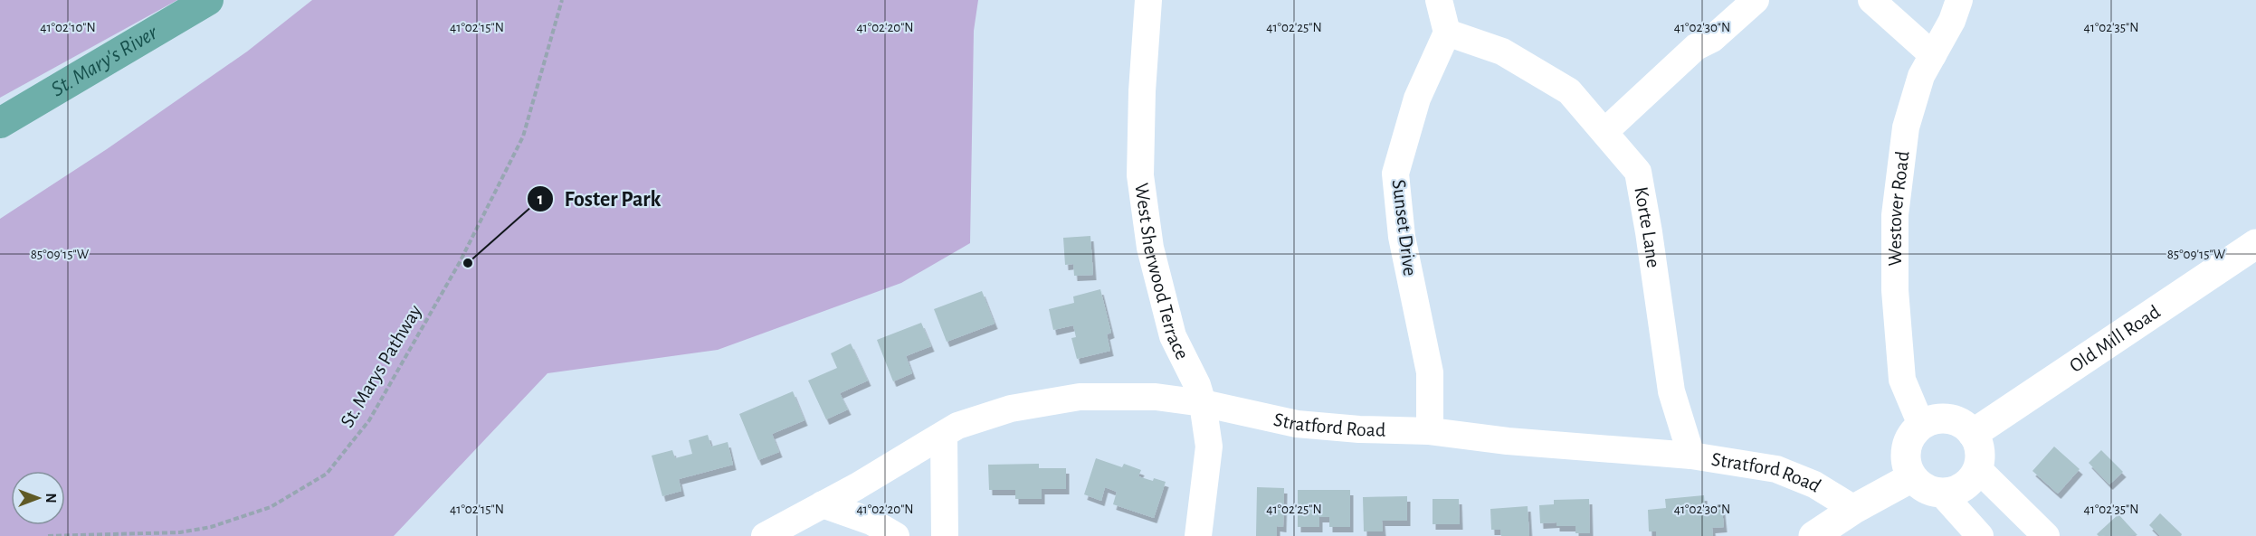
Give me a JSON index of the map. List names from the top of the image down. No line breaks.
{"streets":{"main road":["Old Mill Road"],"street":["Westover Road","Sunset Drive","Korte Lane","West Sherwood Terrace","Stratford Road"],"path":["St. Marys Pathway"]},"crossings":[["Westover Road","Old Mill Road"],["Sunset Drive","Korte Lane"],["Sunset Drive","Stratford Road"],["Korte Lane","Stratford Road"],["West Sherwood Terrace","Stratford Road"]],"water":["St. Mary's River"],"places":["Foster Park"],"north":"right","coordinates":["41°02'10\"N","41°02'15\"N","41°02'20\"N","41°02'25\"N","41°02'30\"N","41°02'35\"N","85°09'15\"W"]}
